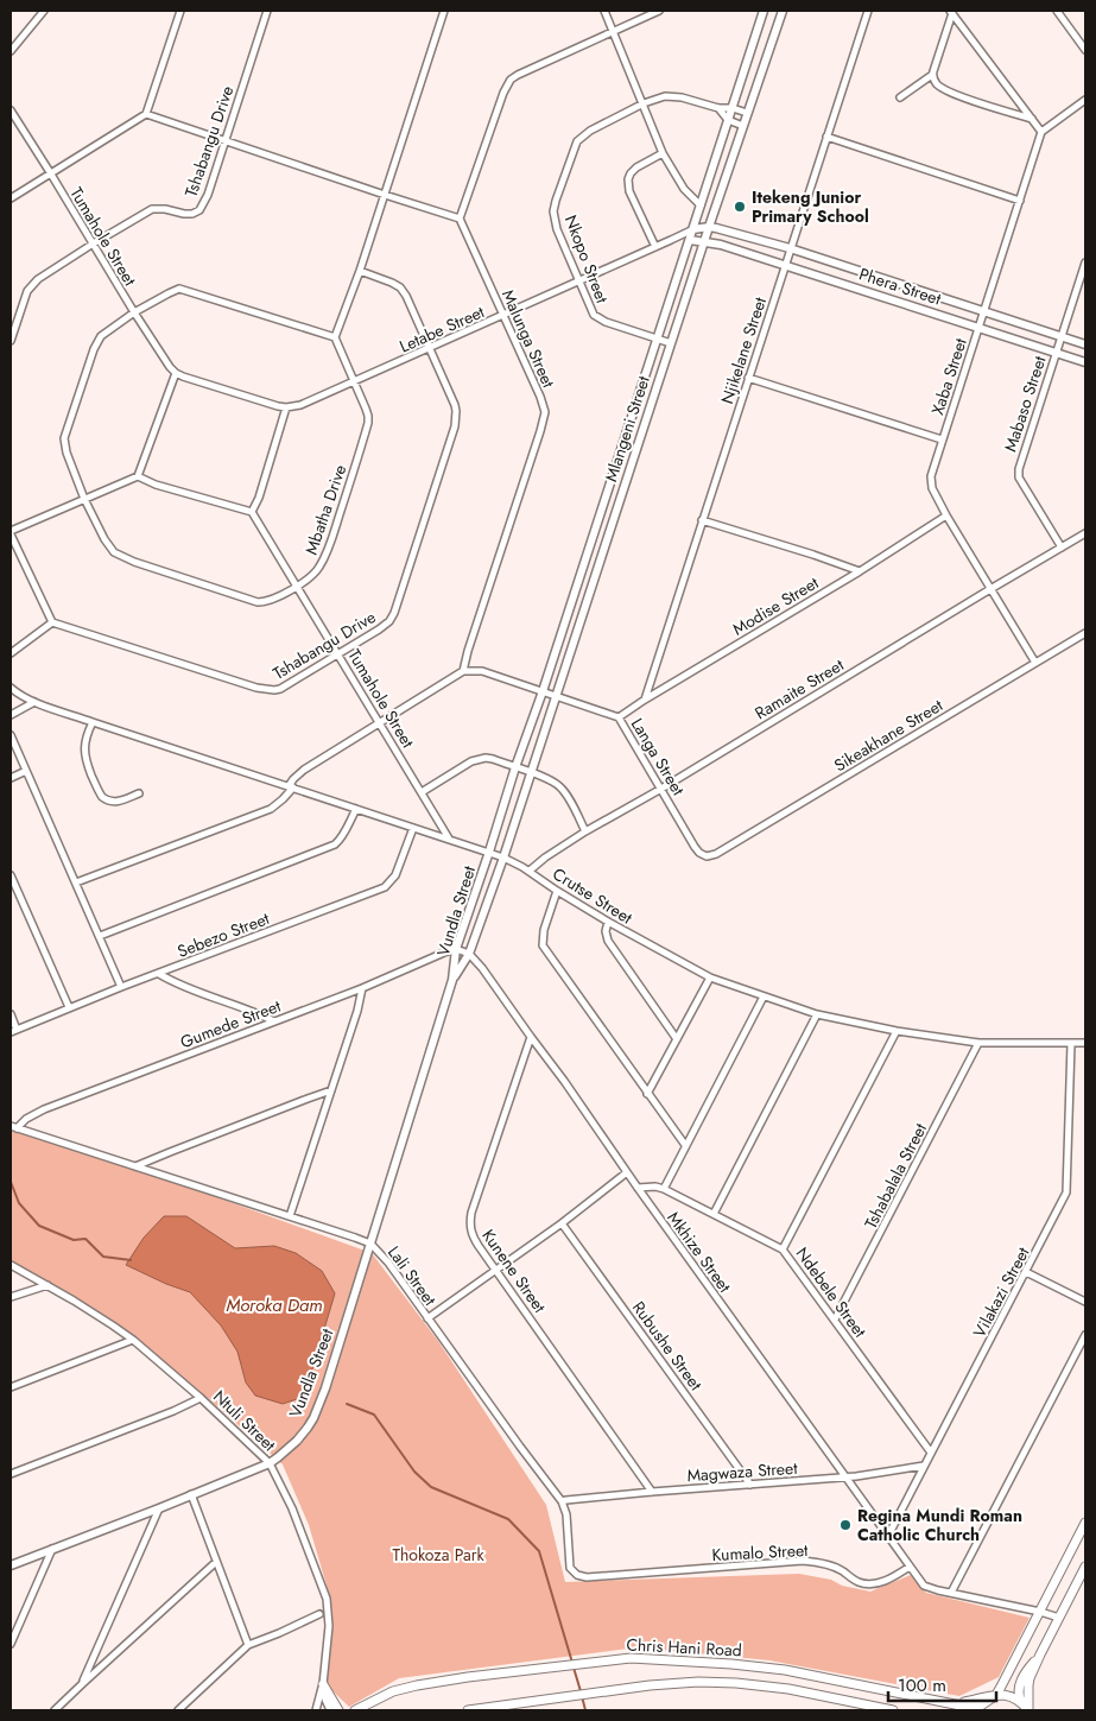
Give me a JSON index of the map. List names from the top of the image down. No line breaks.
{"streets":{"main road":["Chris Hani Road"],"street":["Tshabangu Drive","Tumahole Street","Nkopo Street","Phera Street","Letabe Street","Malunga Street","Njikelane Street","Xaba Street","Mabaso Street","Mlangeni Street","Mbatha Drive","Modise Street","Ramaite Street","Sikeakhane Street","Langa Street","Crutse Street","Vundla Street","Sebezo Street","Gumede Street","Tshabalala Street","Mkhize Street","Kunene Street","Lali Street","Ndebele Street","Vilakazi Street","Rubushe Street","Ntuli Street","Magwaza Street","Kumalo Street"]},"crossings":[["Tshabangu Drive","Tumahole Street"],["Tshabangu Drive","Letabe Street"],["Tumahole Street","Mbatha Drive"],["Tumahole Street","Crutse Street"],["Nkopo Street","Letabe Street"],["Nkopo Street","Mlangeni Street"],["Phera Street","Letabe Street"],["Phera Street","Njikelane Street"],["Phera Street","Xaba Street"],["Phera Street","Mabaso Street"],["Phera Street","Mlangeni Street"],["Letabe Street","Malunga Street"],["Letabe Street","Mlangeni Street"],["Letabe Street","Mbatha Drive"],["Malunga Street","Langa Street"],["Njikelane Street","Modise Street"],["Xaba Street","Modise Street"],["Xaba Street","Ramaite Street"],["Xaba Street","Sikeakhane Street"],["Mabaso Street","Ramaite Street"],["Mlangeni Street","Langa Street"],["Mlangeni Street","Crutse Street"],["Mlangeni Street","Vundla Street"],["Modise Street","Langa Street"],["Ramaite Street","Langa Street"],["Ramaite Street","Crutse Street"],["Sikeakhane Street","Langa Street"],["Crutse Street","Vundla Street"],["Crutse Street","Sebezo Street"],["Crutse Street","Tshabalala Street"],["Crutse Street","Vilakazi Street"],["Vundla Street","Gumede Street"],["Vundla Street","Mkhize Street"],["Vundla Street","Lali Street"],["Vundla Street","Ntuli Street"],["Gumede Street","Lali Street"],["Tshabalala Street","Ndebele Street"],["Mkhize Street","Kunene Street"],["Mkhize Street","Ndebele Street"],["Mkhize Street","Vilakazi Street"],["Mkhize Street","Magwaza Street"],["Mkhize Street","Kumalo Street"],["Kunene Street","Magwaza Street"],["Lali Street","Magwaza Street"],["Lali Street","Kumalo Street"],["Ndebele Street","Vilakazi Street"],["Vilakazi Street","Magwaza Street"],["Rubushe Street","Magwaza Street"]],"water":["Moroka Dam"],"parks":["Thokoza Park"],"places":["Itekeng Junior Primary School","Regina Mundi Roman Catholic Church"],"scale_bar":"100 m"}
